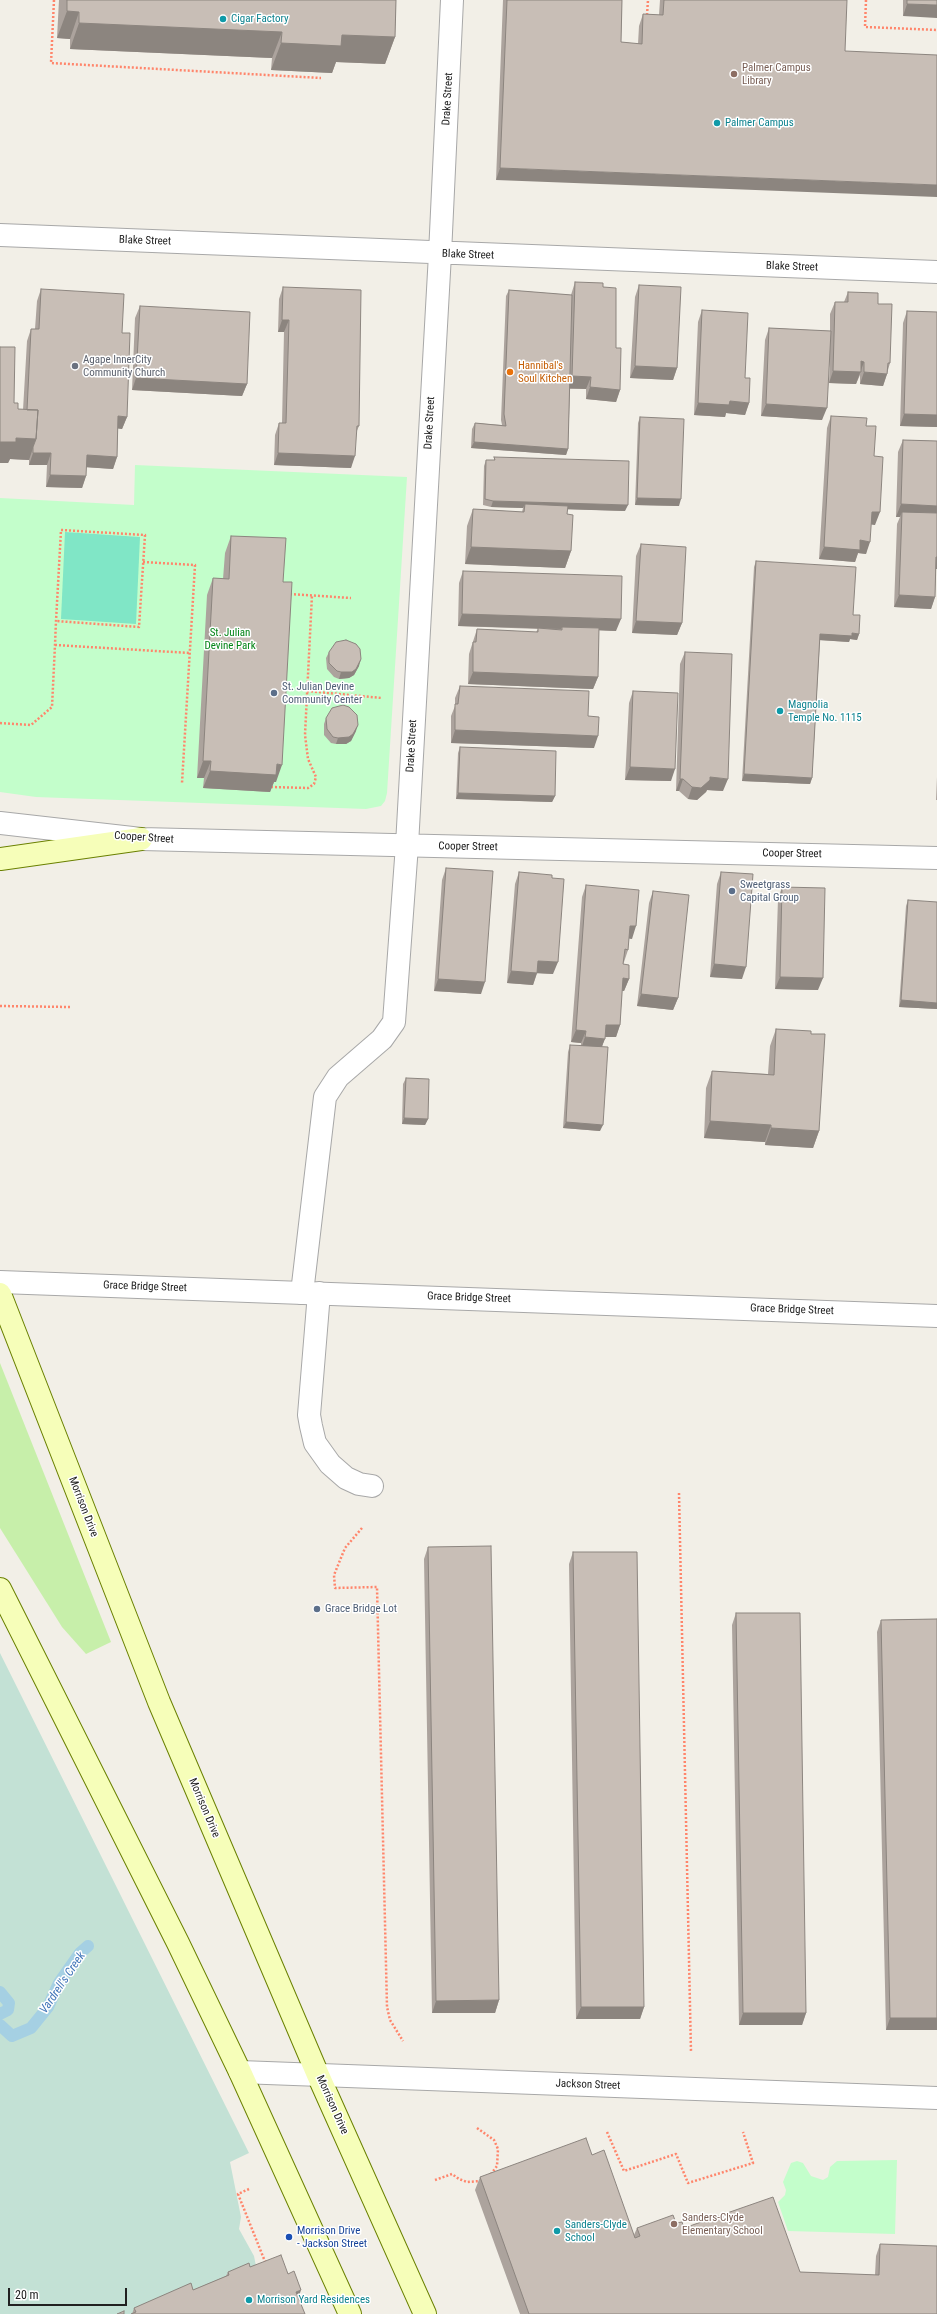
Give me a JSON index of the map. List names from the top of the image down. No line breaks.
{"streets":{"main road":["Morrison Drive"],"street":["Drake Street","Blake Street","Cooper Street","Grace Bridge Street","Jackson Street"]},"crossings":[["Drake Street","Blake Street"],["Drake Street","Cooper Street"],["Drake Street","Grace Bridge Street"],["Morrison Drive","Jackson Street"]],"water":["Vardrell's Creek"],"parks":["St. Julian Devine Park"],"places":["Cigar Factory","Palmer Campus Library","Palmer Campus","Agape InnerCity Community Church","Hannibal's Soul Kitchen","St. Julian Devine Community Center","Magnolia Temple No. 1115","Sweetgrass Capital Group","Grace Bridge Lot","Sanders-Clyde Elementary School","Sanders-Clyde School","Morrison Drive - Jackson Street","Morrison Yard Residences"],"scale_bar":"20 m"}
